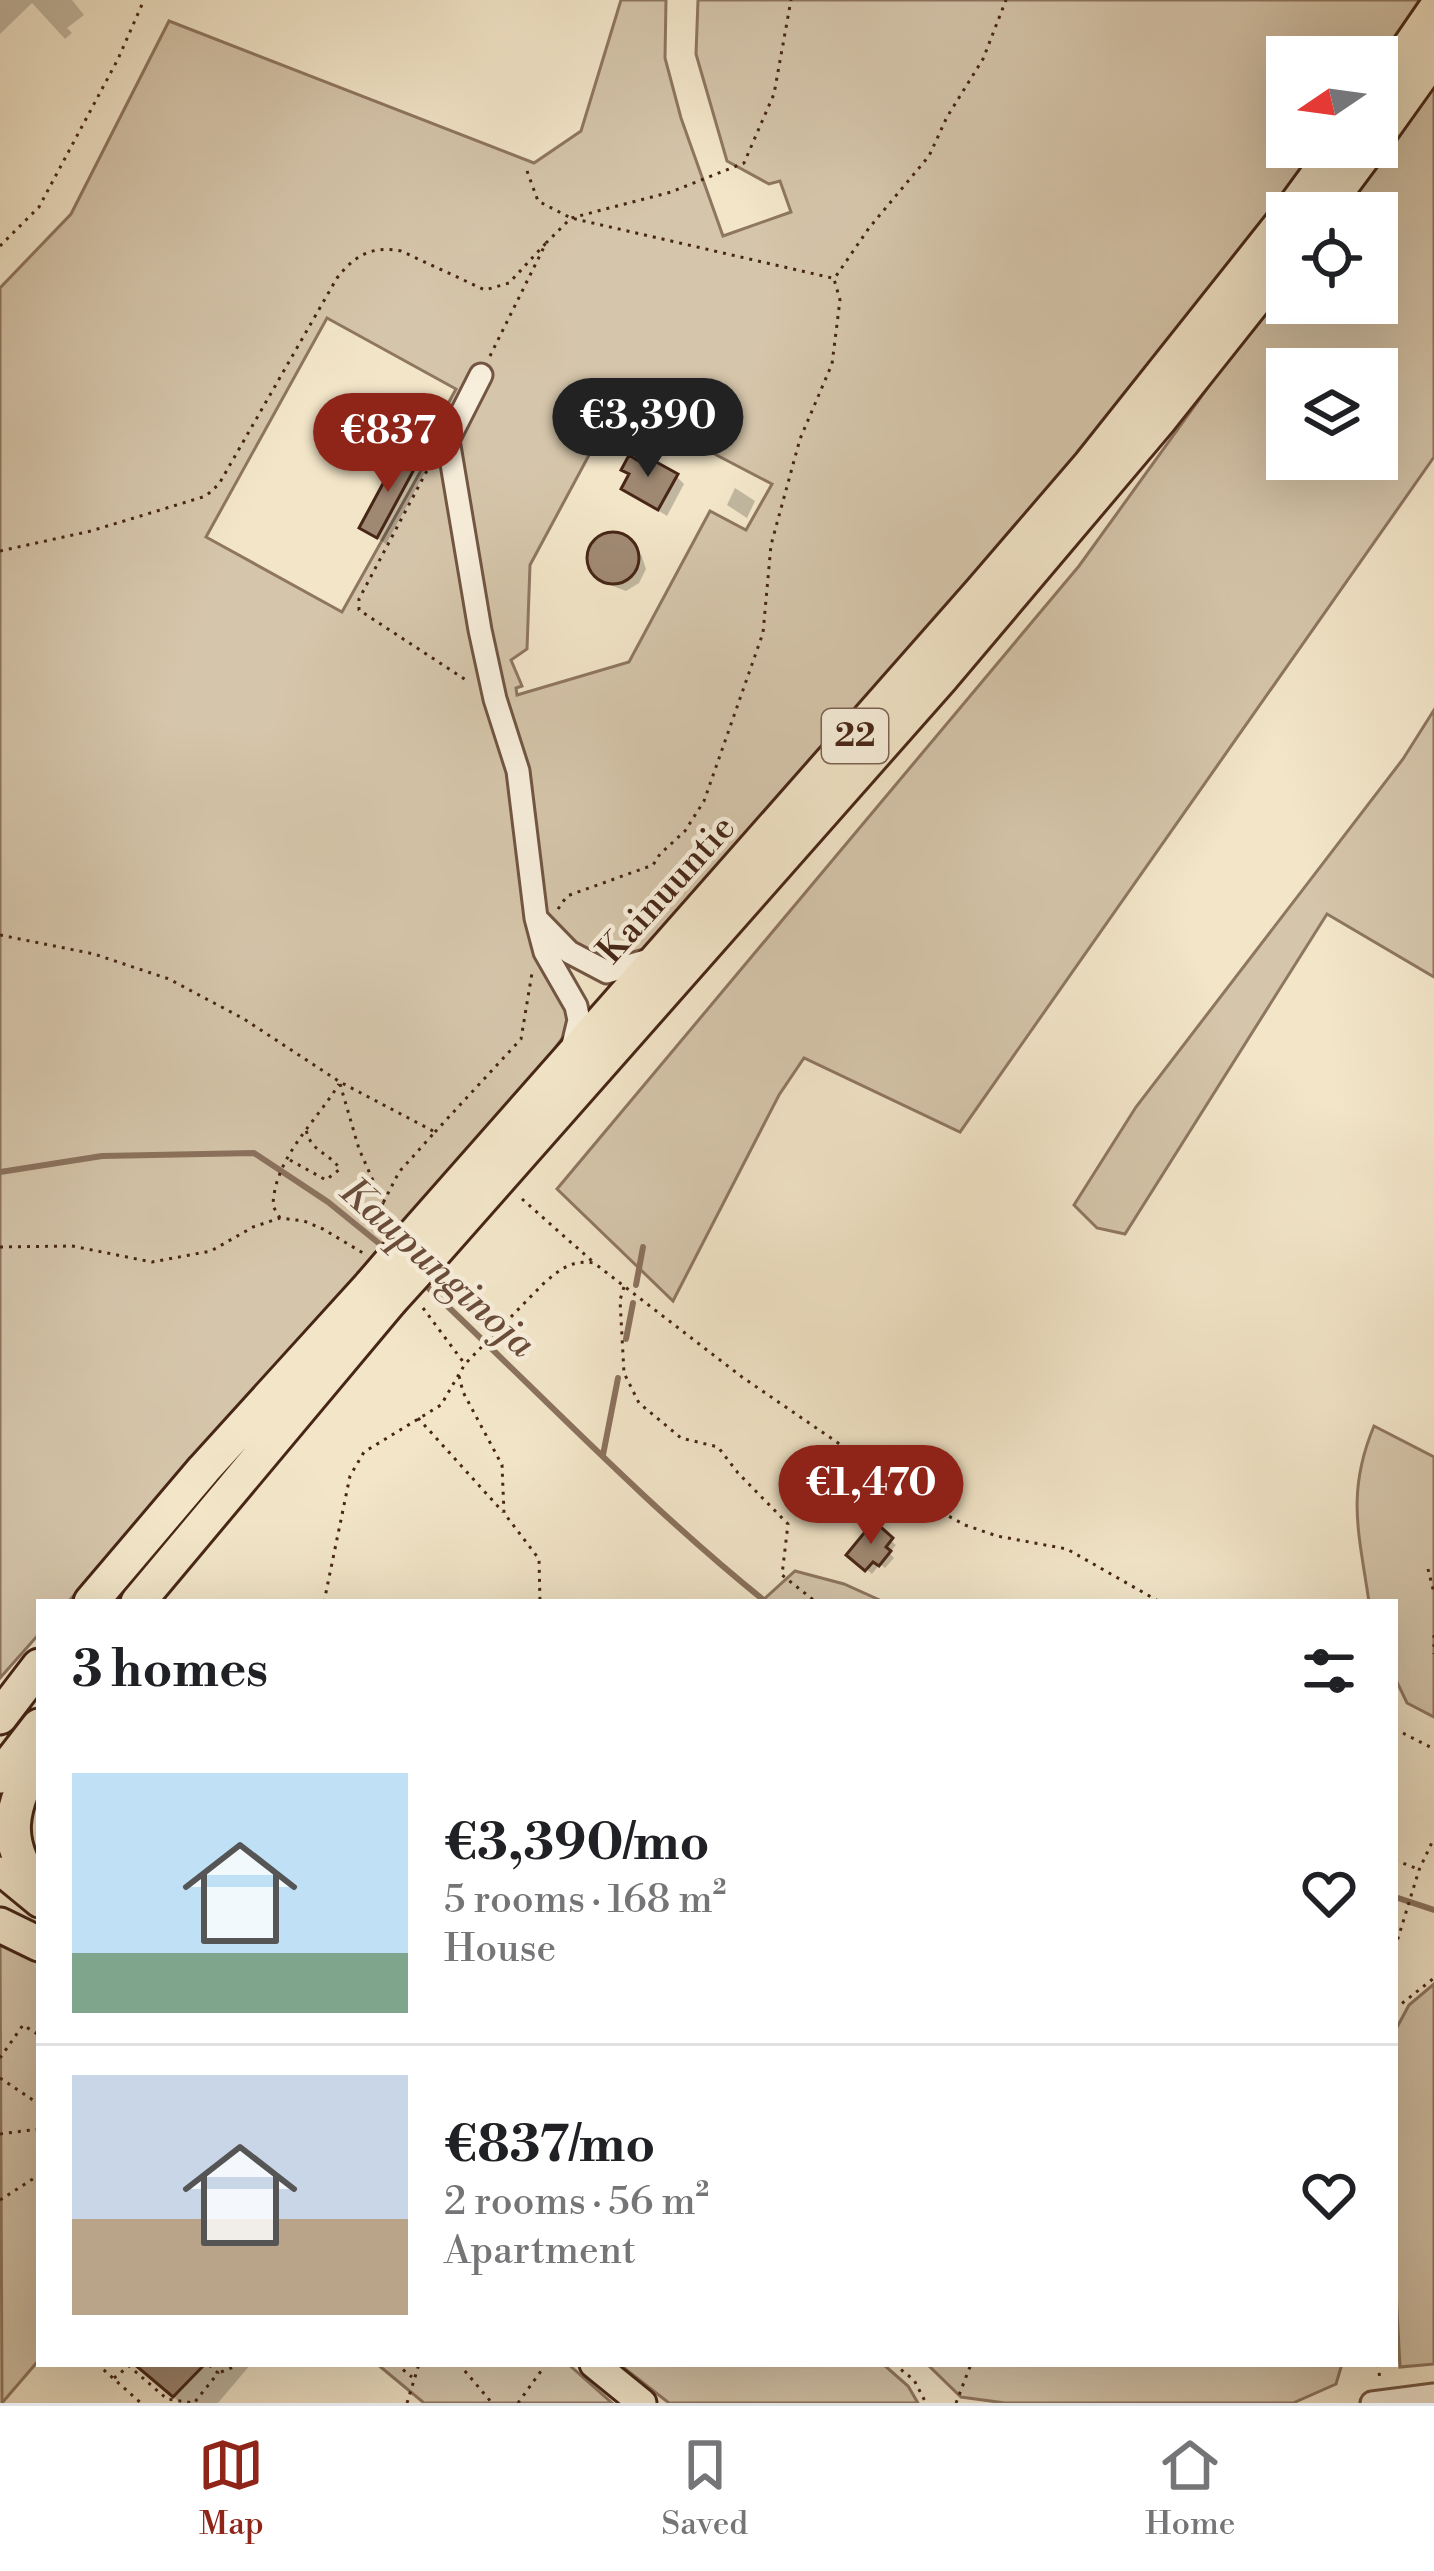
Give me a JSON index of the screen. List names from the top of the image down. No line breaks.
{"streets":{"highway":["22","Kainuuntie"]},"water":["Kaupunginoja"],"north":"left","page":{"price":["€3,390","€837","€1,470"],"heading":"3 homes","list":[{"name":"€3,390/mo","note":"5 rooms · 168 m² · House"},{"name":"€837/mo","note":"2 rooms · 56 m² · Apartment"}],"tabs":["Map","Saved","Home"]}}
